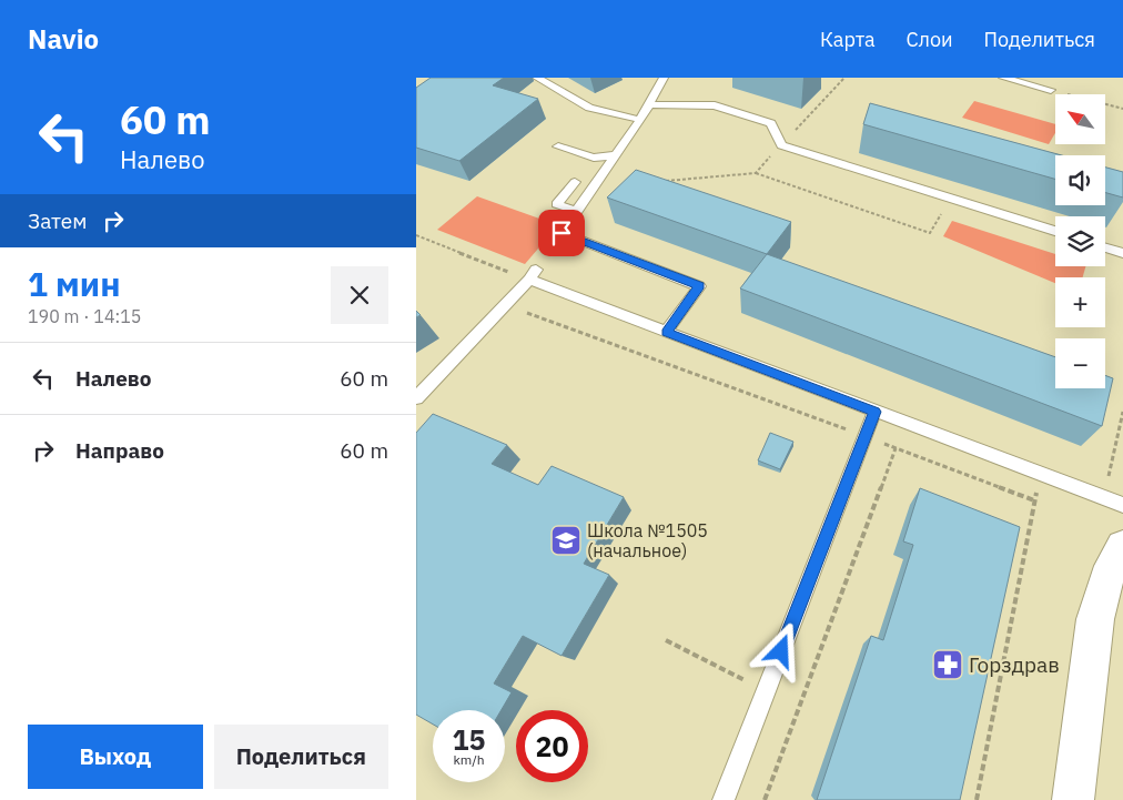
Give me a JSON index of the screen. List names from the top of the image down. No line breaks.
{"places":{"school or university":["Школа №1505 (начальное)"],"pharmacy":["Горздрав"]},"north":"top left","page":{"header":"Navio","nav":["Карта","Слои","Поделиться"],"turn":["60 m","Налево"],"map_buttons":["+","−"],"then":"Затем","heading":["1 мин","190 m · 14:15"],"list":[{"name":"Налево","value":"60 m"},{"name":"Направо","value":"60 m"}],"speed":"15 km/h","limit":"20","buttons":["Выход","Поделиться"]}}
